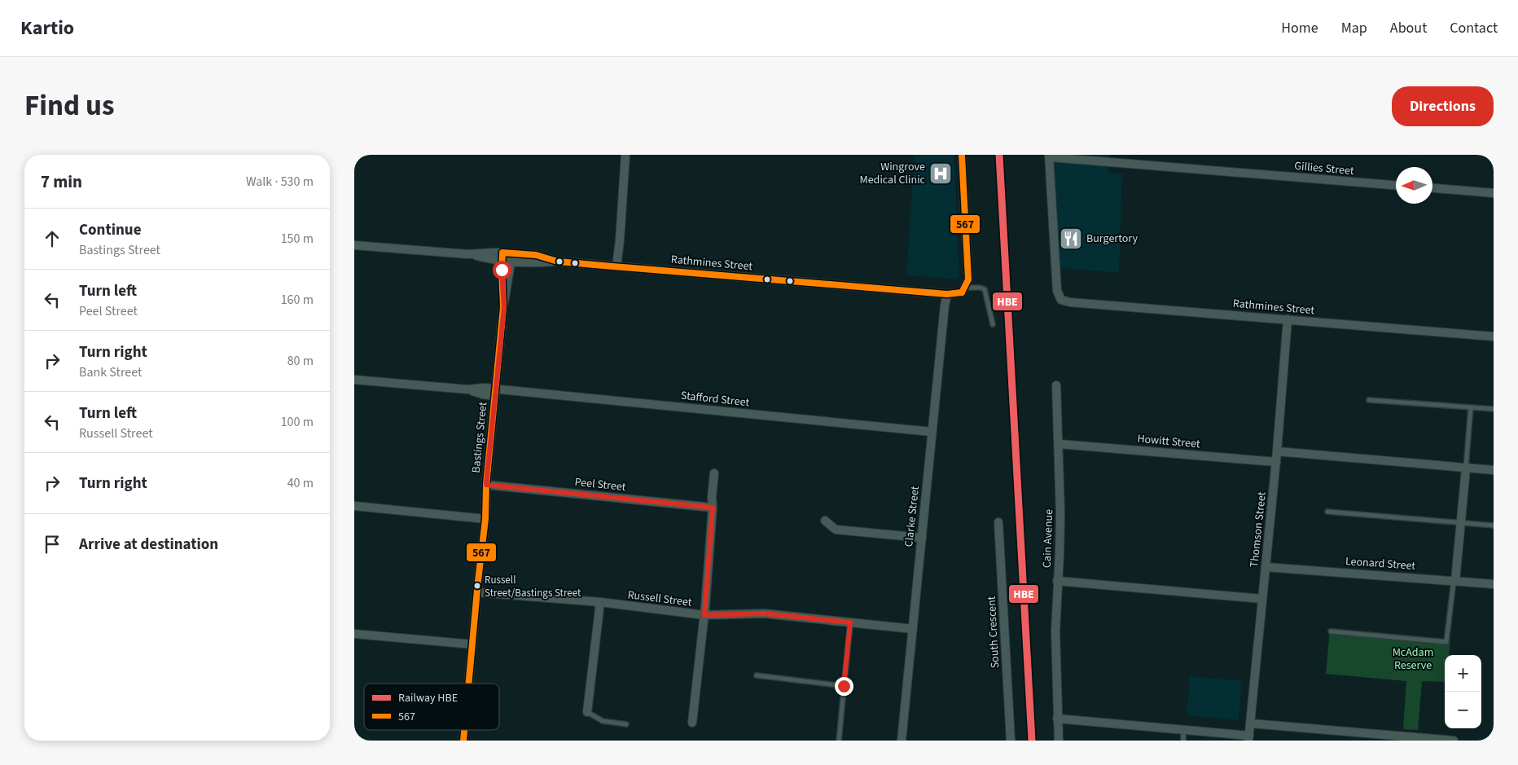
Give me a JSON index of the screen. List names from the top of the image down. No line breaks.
{"streets":{"street":["Gillies Street","Rathmines Street","Stafford Street","Bastings Street","Howitt Street","Peel Street","Clarke Street","Thomson Street","Cain Avenue","Leonard Street","Russell Street","South Crescent"]},"crossings":[["Gillies Street","Rathmines Street"],["Rathmines Street","Bastings Street"],["Rathmines Street","Clarke Street"],["Rathmines Street","Thomson Street"],["Stafford Street","Bastings Street"],["Stafford Street","Clarke Street"],["Bastings Street","Peel Street"],["Bastings Street","Russell Street"],["Howitt Street","Thomson Street"],["Howitt Street","Cain Avenue"],["Clarke Street","Russell Street"],["Thomson Street","Leonard Street"]],"parks":["McAdam Reserve"],"places":{"hospital":["Wingrove Medical Clinic"],"restaurant":["Burgertory"],"other":["Russell Street/Bastings Street"]},"lines":["rail line HBE","transit line 567"],"legend":["Railway HBE","567"],"north":"left","page":{"header":"Kartio","nav":["Home","Map","About","Contact"],"title":"Find us","buttons":"Directions","heading":["7 min","Walk · 530 m"],"list":[["Continue","Bastings Street","150 m"],["Turn left","Peel Street","160 m"],["Turn right","Bank Street","80 m"],["Turn left","Russell Street","100 m"],["Turn right","40 m"],"Arrive at destination"],"map_buttons":["+","−"]}}
